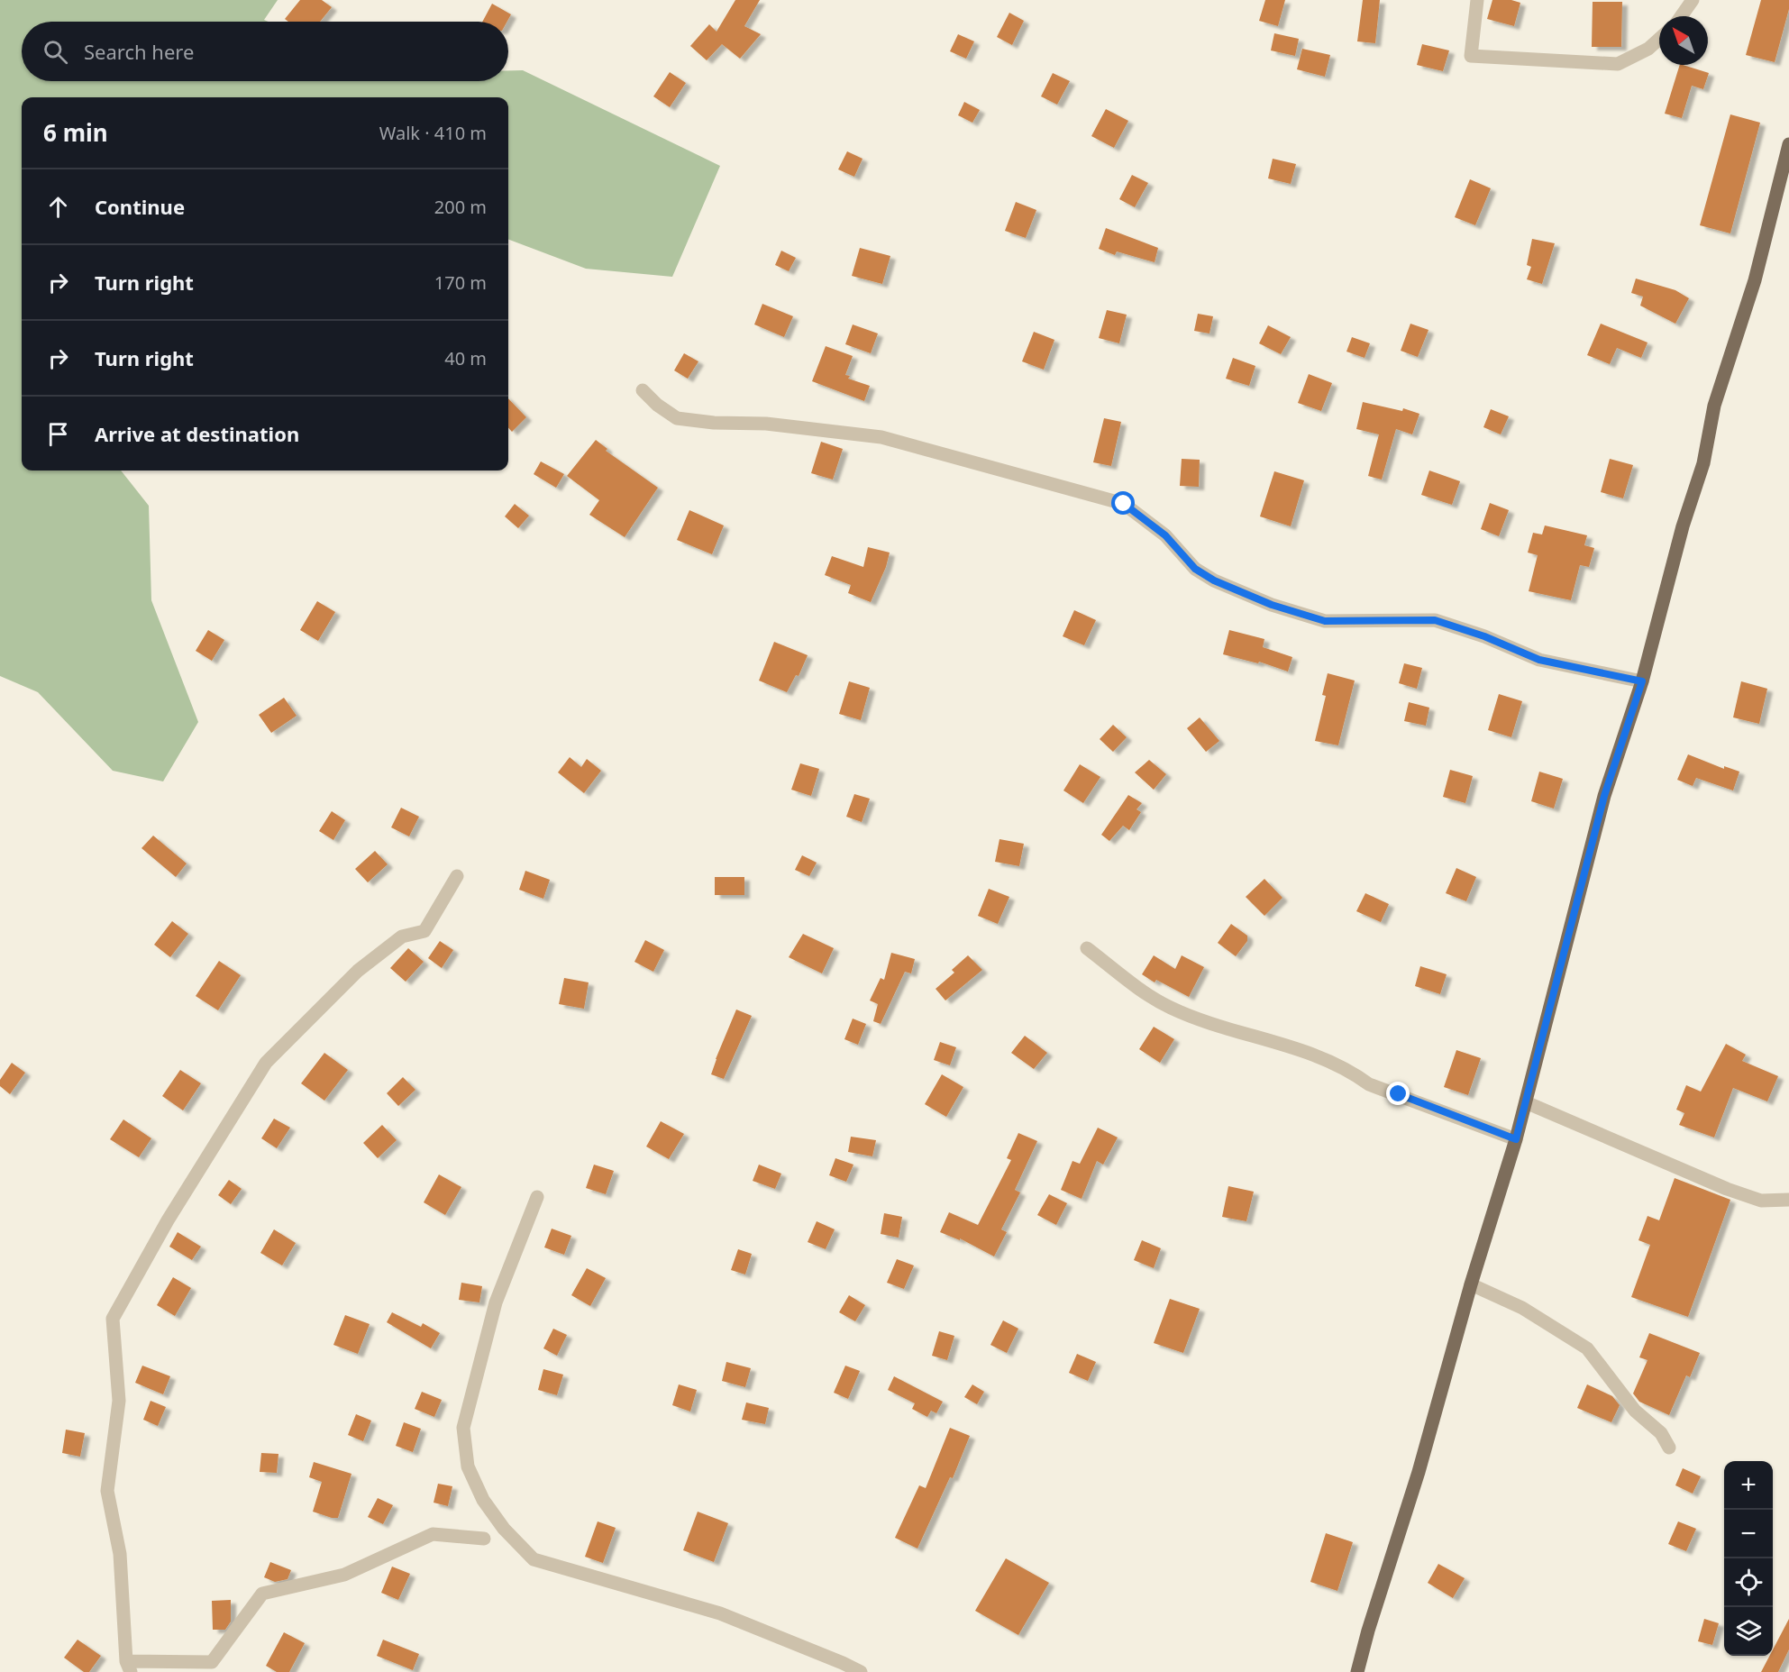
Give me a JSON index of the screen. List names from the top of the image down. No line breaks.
{"north":"top left","page":{"search":"Search here","heading":["6 min","Walk · 410 m"],"list":[["Continue","200 m"],["Turn right","170 m"],["Turn right","40 m"],"Arrive at destination"],"map_buttons":["+","−"]}}
